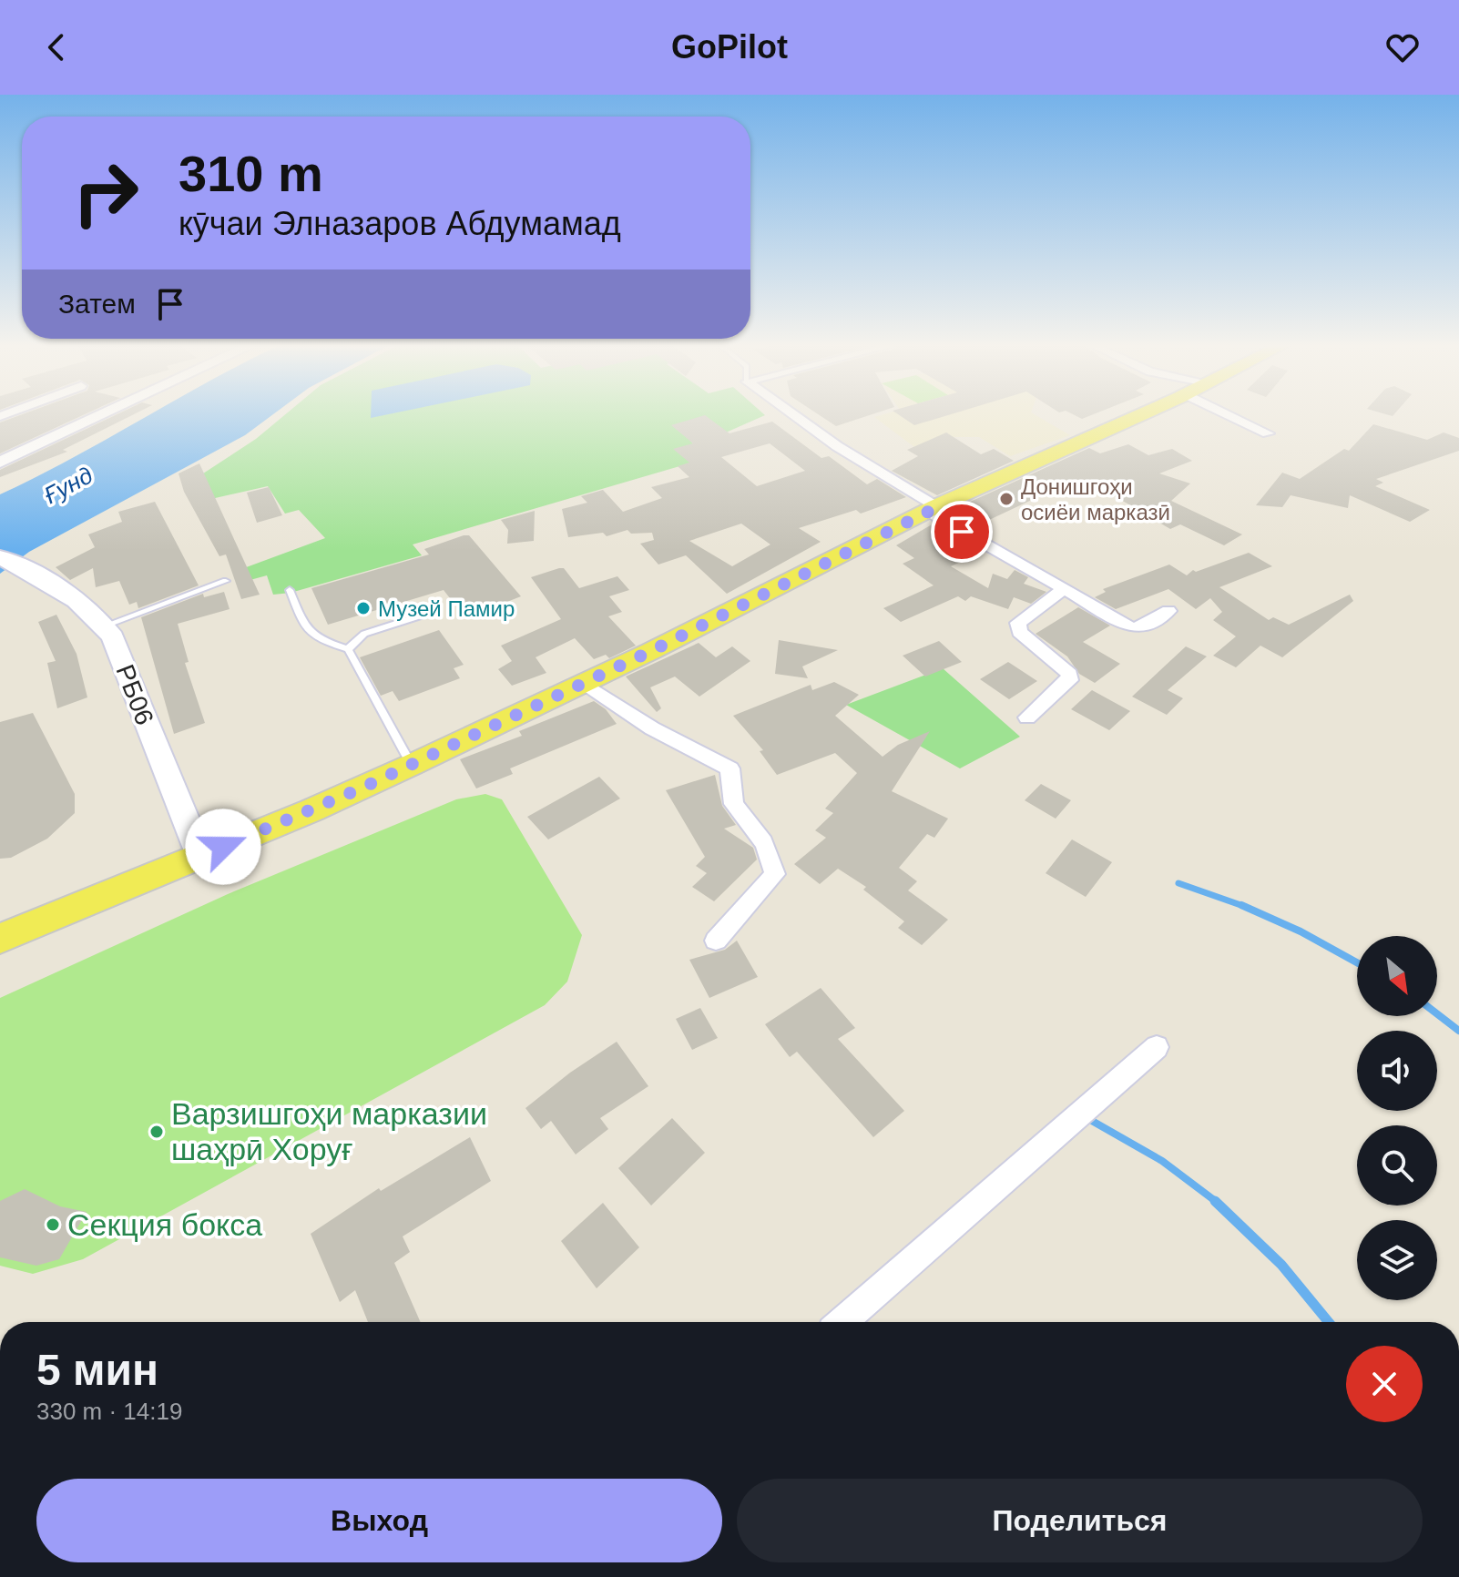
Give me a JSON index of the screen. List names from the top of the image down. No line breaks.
{"streets":{"main road":["РБ06"]},"water":["Ғунд"],"places":["Донишгоҳи осиёи марказӣ","Музей Памир","Варзишгоҳи марказии шаҳрӣ Хоруғ","Секция бокса"],"north":"bottom right","page":{"header":"GoPilot","turn":["310 m","кӯчаи Элназаров Абдумамад"],"then":"Затем","heading":["5 мин","330 m · 14:19"],"buttons":["Выход","Поделиться"]}}
